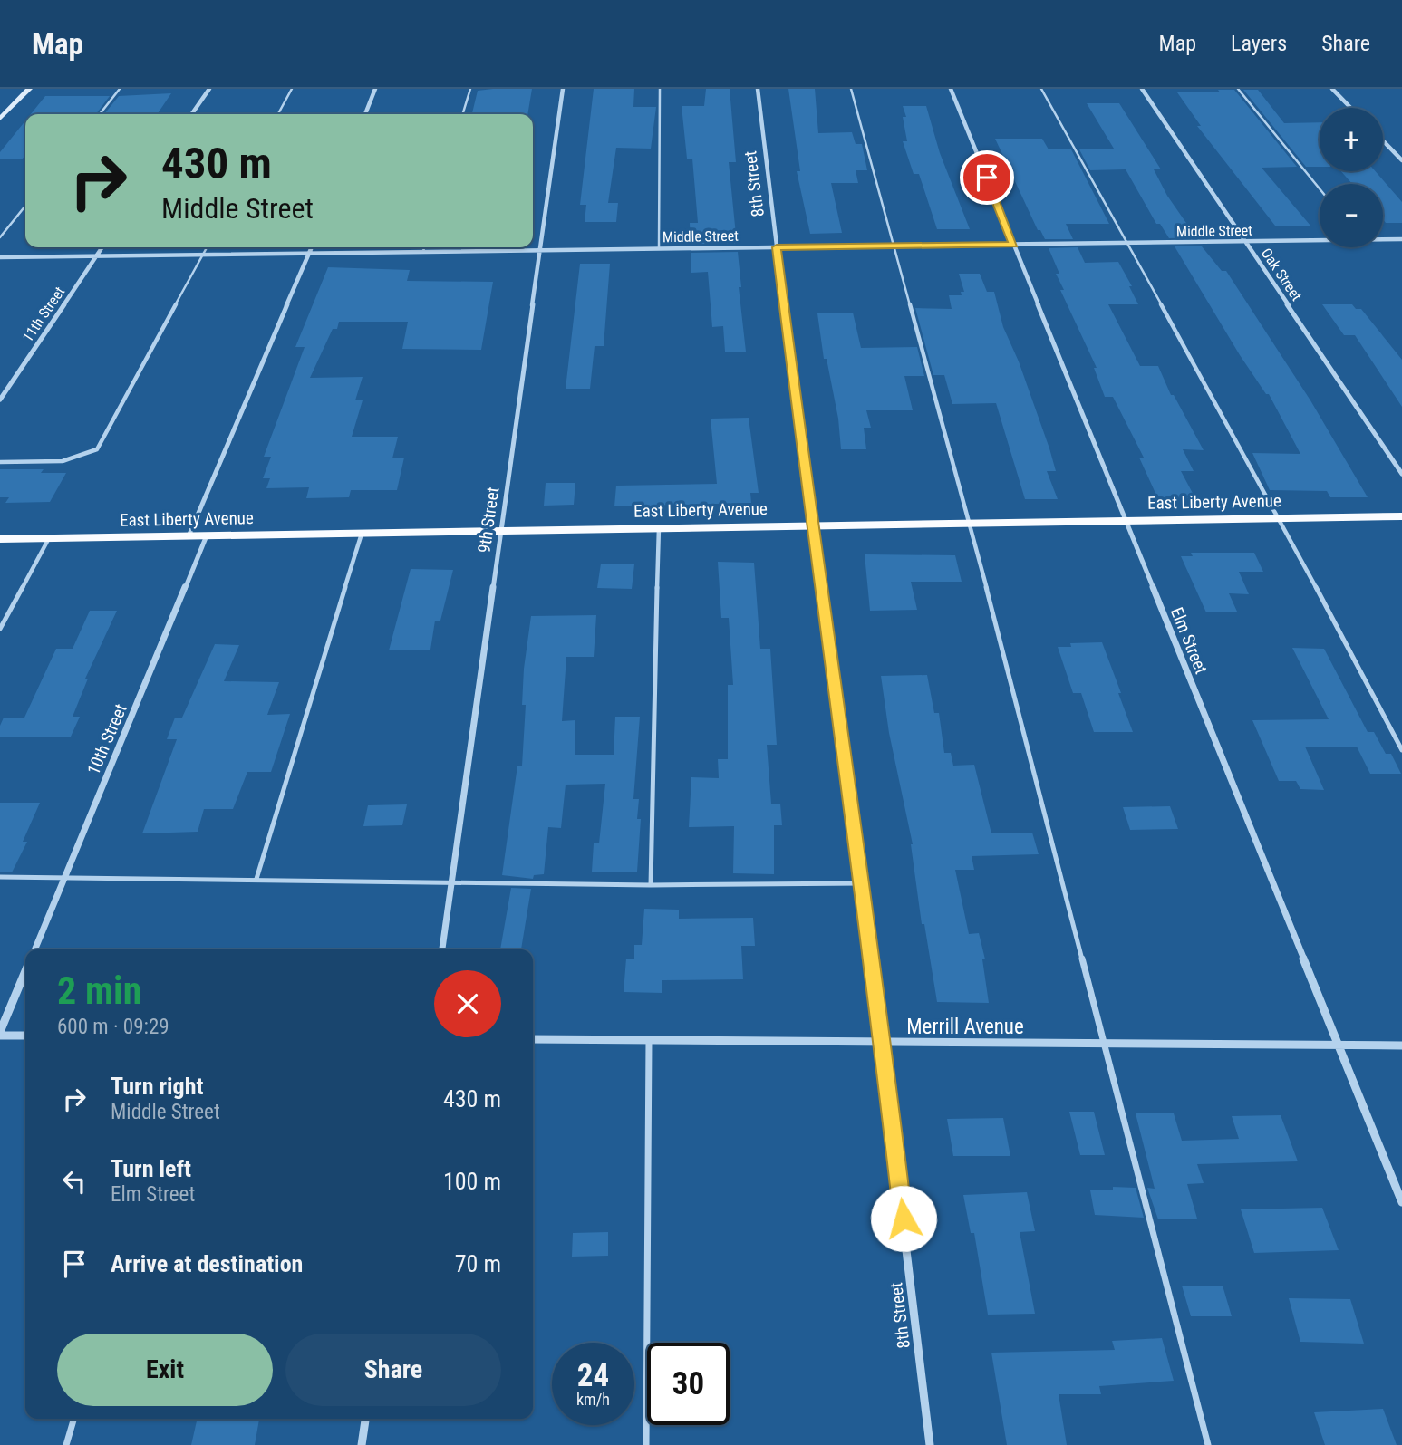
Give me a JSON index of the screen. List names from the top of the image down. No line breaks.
{"streets":{"main road":["East Liberty Avenue"],"street":["8th Street","Middle Street","Oak Street","11th Street","9th Street","Elm Street","10th Street","Merrill Avenue"]},"crossings":[["8th Street","Middle Street"],["8th Street","East Liberty Avenue"],["8th Street","Merrill Avenue"],["Middle Street","Oak Street"],["Middle Street","11th Street"],["Middle Street","9th Street"],["Middle Street","Elm Street"],["East Liberty Avenue","9th Street"],["East Liberty Avenue","Elm Street"],["East Liberty Avenue","10th Street"],["Elm Street","Merrill Avenue"]],"page":{"header":"Map","nav":["Map","Layers","Share"],"map_buttons":["+","−"],"turn":["430 m","Middle Street"],"heading":["2 min","600 m · 09:29"],"list":[{"name":"Turn right","note":"Middle Street","value":"430 m"},{"name":"Turn left","note":"Elm Street","value":"100 m"},{"name":"Arrive at destination","value":"70 m"}],"buttons":["Exit","Share"],"speed":"24 km/h","limit":"30"}}
